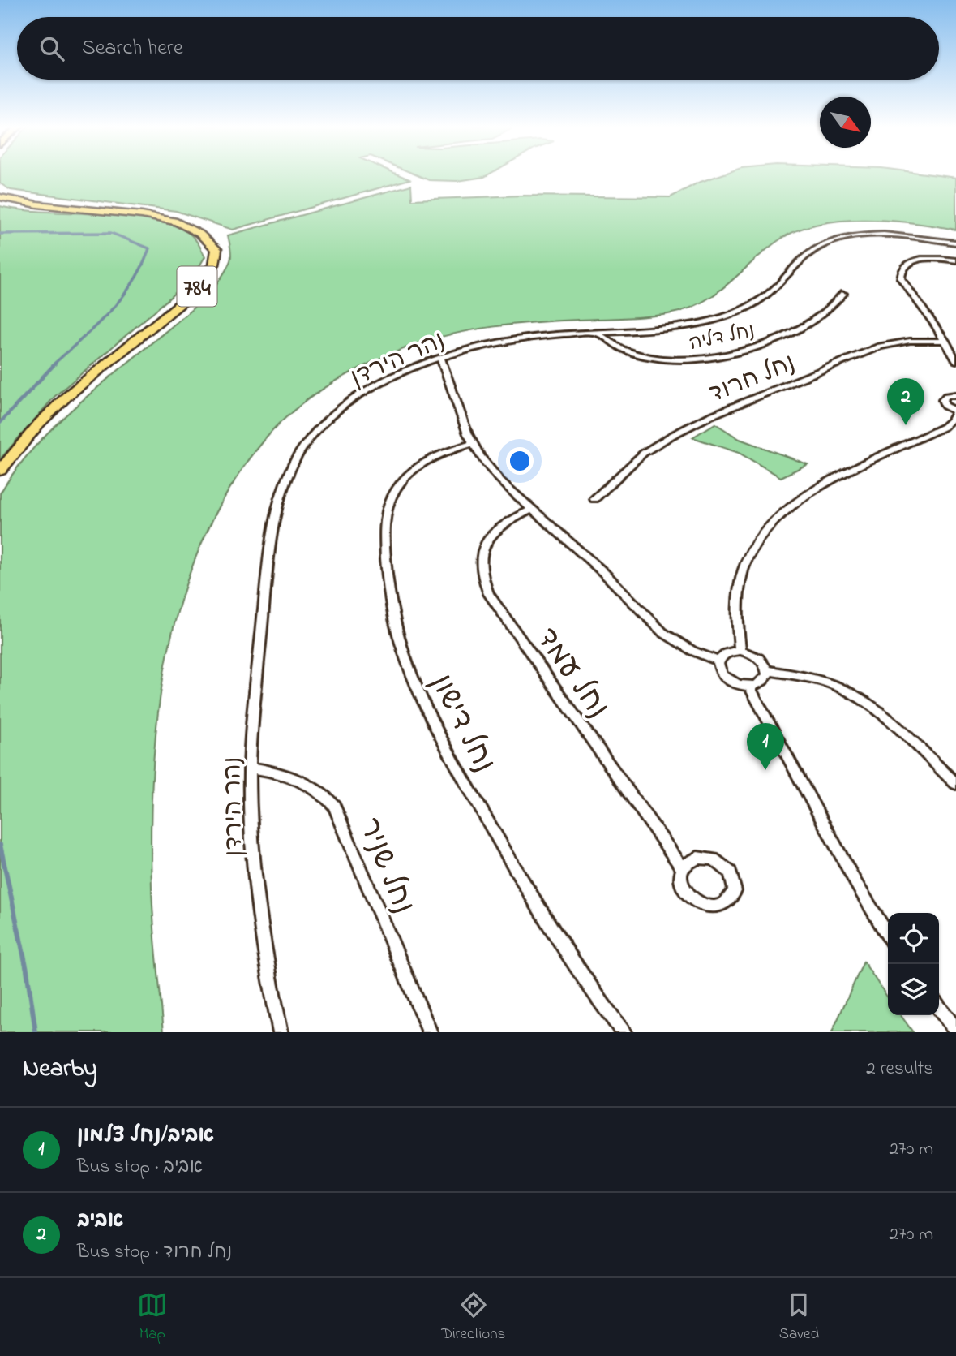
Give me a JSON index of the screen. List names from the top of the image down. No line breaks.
{"streets":{"main road":["784"],"street":["נחל דליה","נהר הירדן","נחל חרוד","נחל עמד","נחל דישון","נחל שניר"]},"crossings":[["נחל דליה","נהר הירדן"],["נהר הירדן","נחל שניר"]],"north":"bottom right","page":{"search":"Search here","pins":["2","1"],"heading":["Nearby","2 results"],"list":[{"mark":"1","name":"אביב/נחל צלמון","note":"Bus stop · אביב","value":"270 m"},{"mark":"2","name":"אביב","note":"Bus stop · נחל חרוד","value":"270 m"}],"nav":["Map","Directions","Saved"]}}
